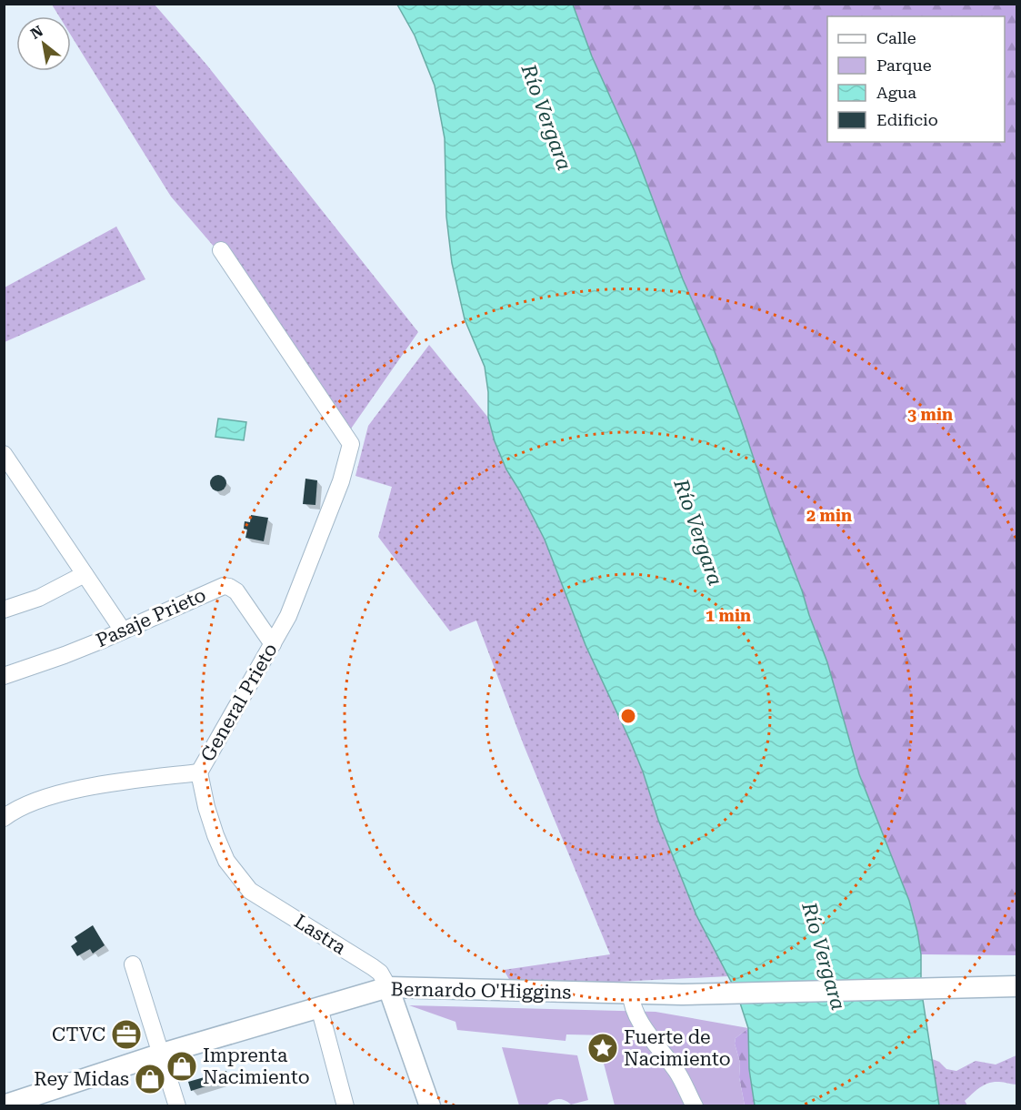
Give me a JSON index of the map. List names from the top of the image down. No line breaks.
{"streets":{"main road":["Lastra","Bernardo O'Higgins"],"street":["Pasaje Prieto","General Prieto"]},"crossings":[["Pasaje Prieto","General Prieto"],["General Prieto","Lastra"],["Lastra","Bernardo O'Higgins"]],"water":["Río Vergara"],"places":{"office":["CTVC"],"place":["Fuerte de Nacimiento"],"shop":["Imprenta Nacimiento","Rey Midas"]},"legend":["Calle","Parque","Agua","Edificio"],"north":"top left","rings":["3 min","2 min","1 min"]}
